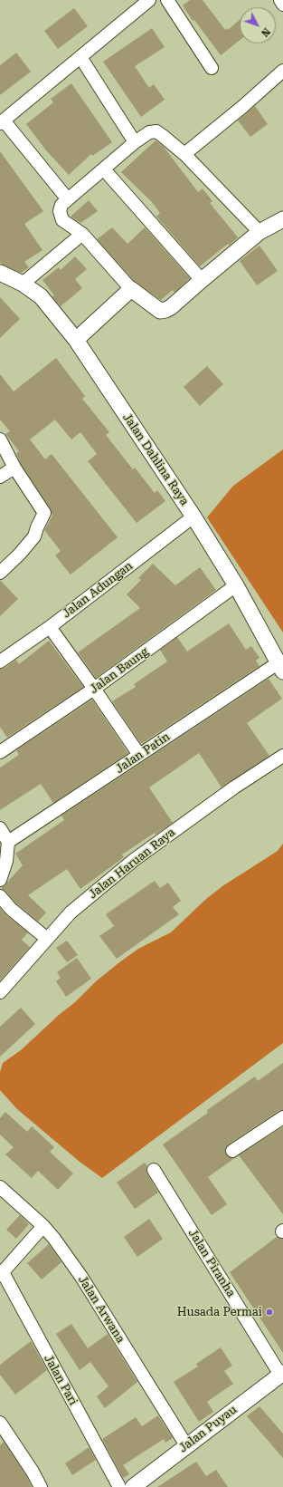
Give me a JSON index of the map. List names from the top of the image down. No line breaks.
{"streets":{"street":["Jalan Dahlina Raya","Jalan Adungan","Jalan Baung","Jalan Patin","Jalan Haruan Raya","Jalan Piranha","Jalan Arwana","Jalan Pari","Jalan Puyau"]},"crossings":[["Jalan Dahlina Raya","Jalan Adungan"],["Jalan Dahlina Raya","Jalan Baung"],["Jalan Dahlina Raya","Jalan Patin"],["Jalan Piranha","Jalan Puyau"],["Jalan Arwana","Jalan Puyau"]],"places":["Husada Permai"],"north":"bottom right"}
